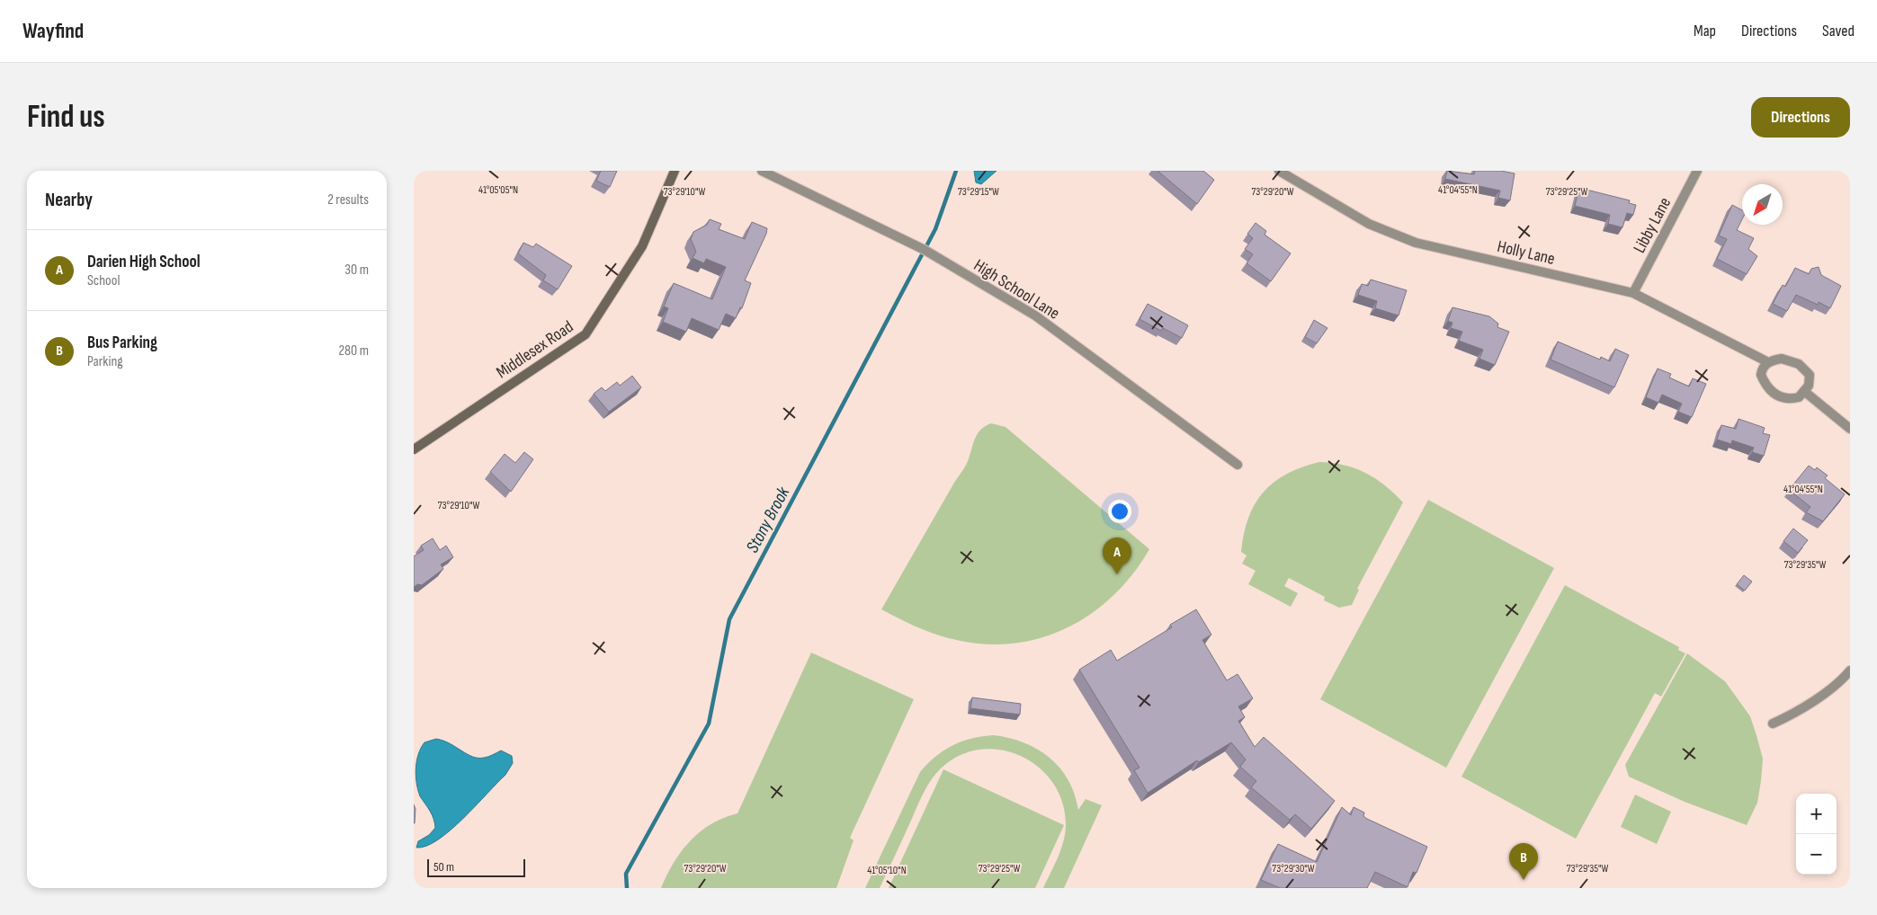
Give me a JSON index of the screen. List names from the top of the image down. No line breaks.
{"streets":{"main road":["Middlesex Road"],"street":["Libby Lane","Holly Lane","High School Lane"]},"crossings":[["Libby Lane","Holly Lane"]],"water":["Stony Brook"],"scale_bar":"50 m","north":"bottom left","page":{"header":"Wayfind","nav":["Map","Directions","Saved"],"buttons":"Directions","title":"Find us","heading":["Nearby","2 results"],"list":[{"mark":"A","name":"Darien High School","note":"School","value":"30 m"},{"mark":"B","name":"Bus Parking","note":"Parking","value":"280 m"}],"pins":["A","B"],"map_buttons":["+","−"],"scale":"50 m"},"coordinates":["41°05'05\"N","41°04'55\"N","73°29'10\"W","73°29'15\"W","73°29'20\"W","73°29'25\"W","73°29'35\"W","73°29'30\"W","41°05'10\"N"]}
